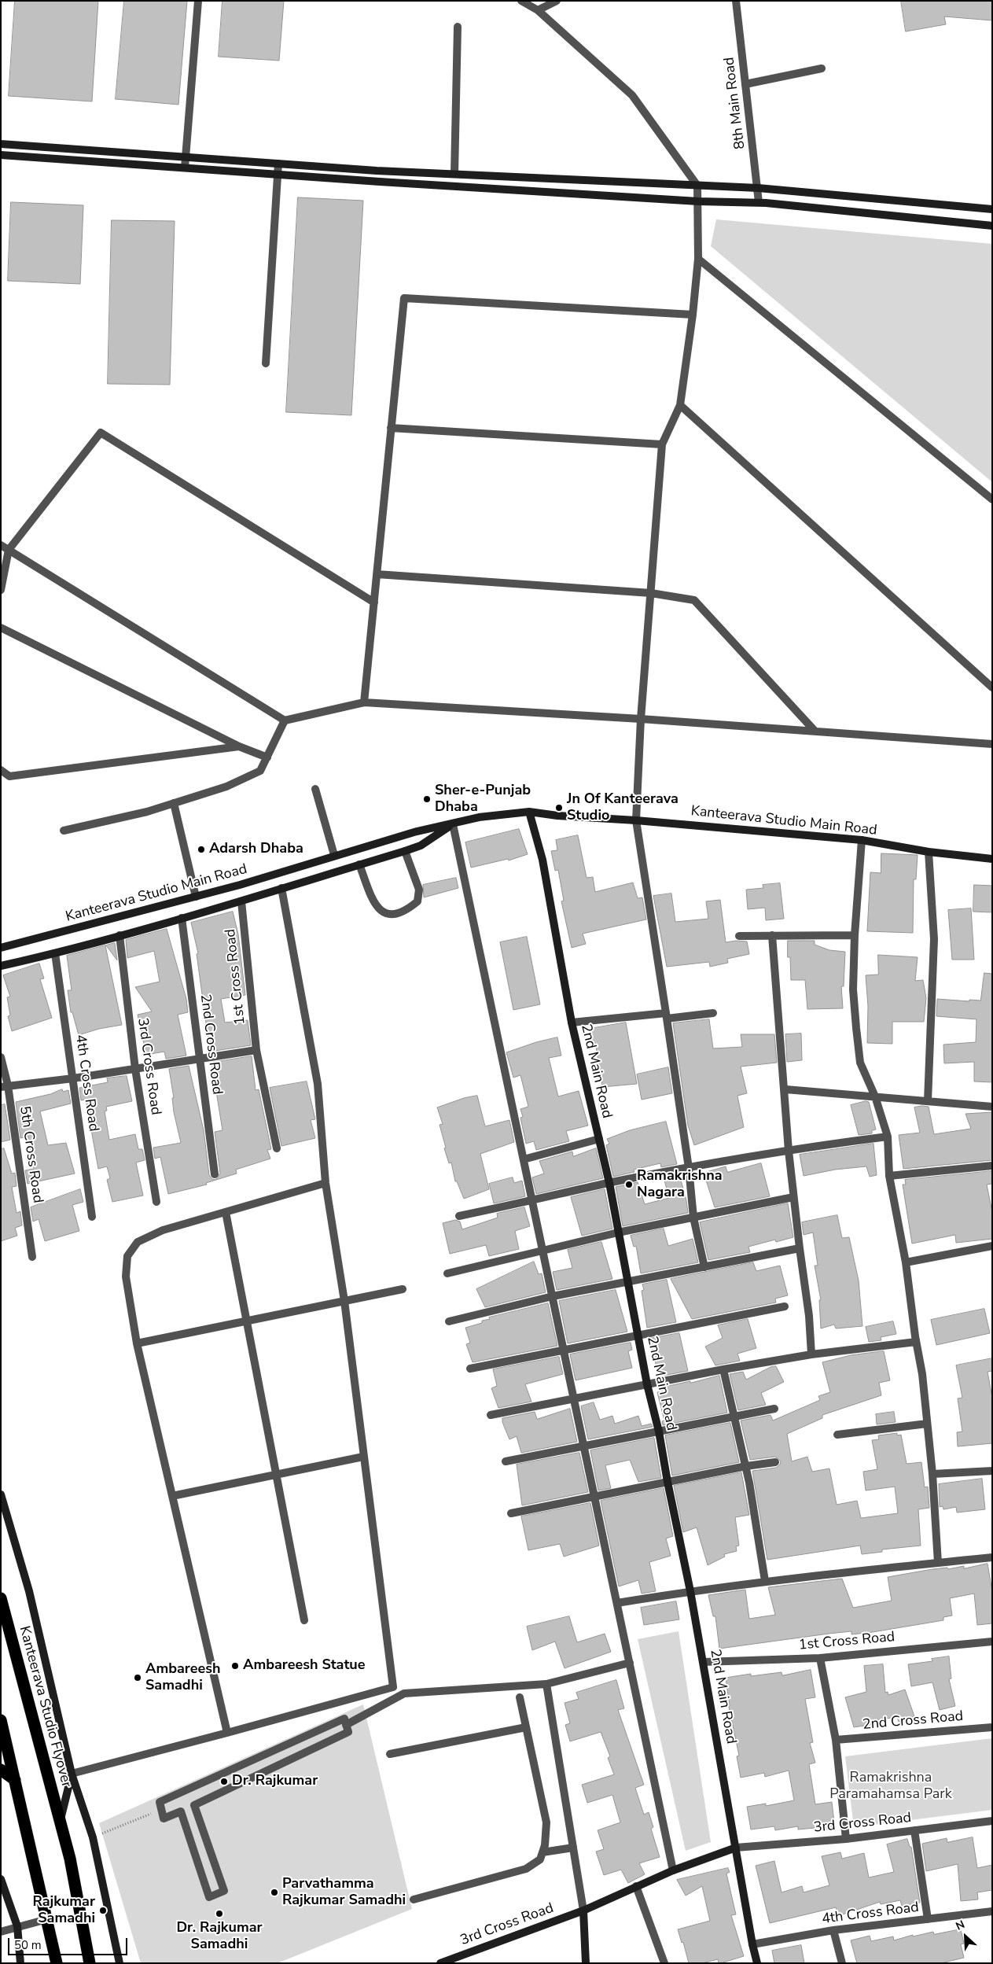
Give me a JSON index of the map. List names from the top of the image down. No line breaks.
{"streets":{"highway":["Kanteerava Studio Flyover"],"street":["8th Main Road","Kanteerava Studio Main Road","1st Cross Road","2nd Cross Road","3rd Cross Road","2nd Main Road","4th Cross Road","5th Cross Road"]},"crossings":[["Kanteerava Studio Main Road","2nd Main Road"],["1st Cross Road","2nd Main Road"],["3rd Cross Road","2nd Main Road"],["2nd Main Road","4th Cross Road"]],"parks":["Ramakrishna Paramahamsa Park"],"places":["Sher-e-Punjab Dhaba","Jn Of Kanteerava Studio","Adarsh Dhaba","Ramakrishna Nagara","Ambareesh Statue","Ambareesh Samadhi","Dr. Rajkumar","Parvathamma Rajkumar Samadhi","Rajkumar Samadhi","Dr. Rajkumar Samadhi"],"scale_bar":"50 m","north":"top left"}
